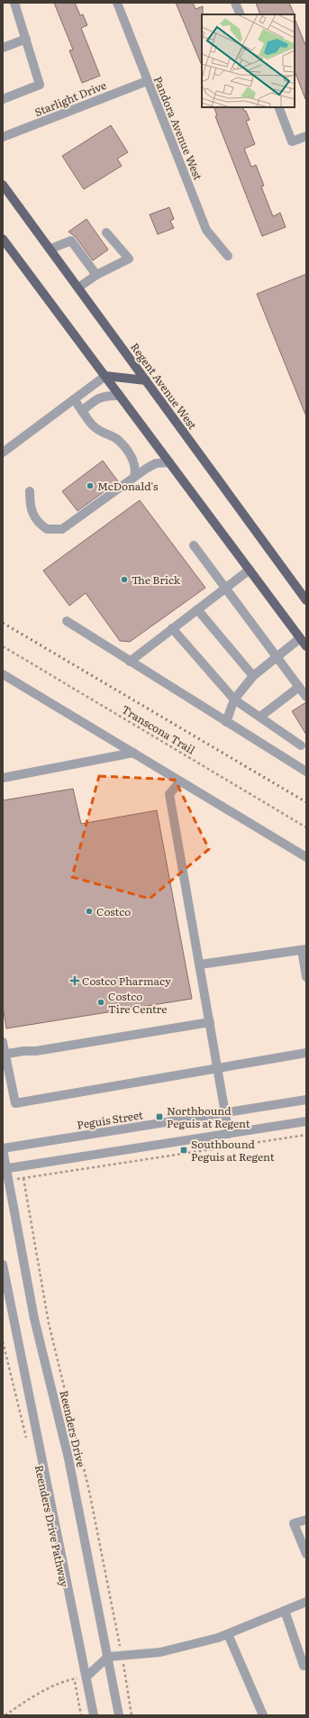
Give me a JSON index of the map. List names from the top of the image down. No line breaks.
{"streets":{"main road":["Regent Avenue West"],"street":["Starlight Drive","Pandora Avenue West","Peguis Street","Reenders Drive"],"path":["Transcona Trail"]},"crossings":[["Starlight Drive","Pandora Avenue West"],["Peguis Street","Reenders Drive"]],"places":{"other":["McDonald's","The Brick","Costco","Costco Tire Centre"],"health":["Costco Pharmacy"],"transit":["Northbound Peguis at Regent","Southbound Peguis at Regent"]}}
